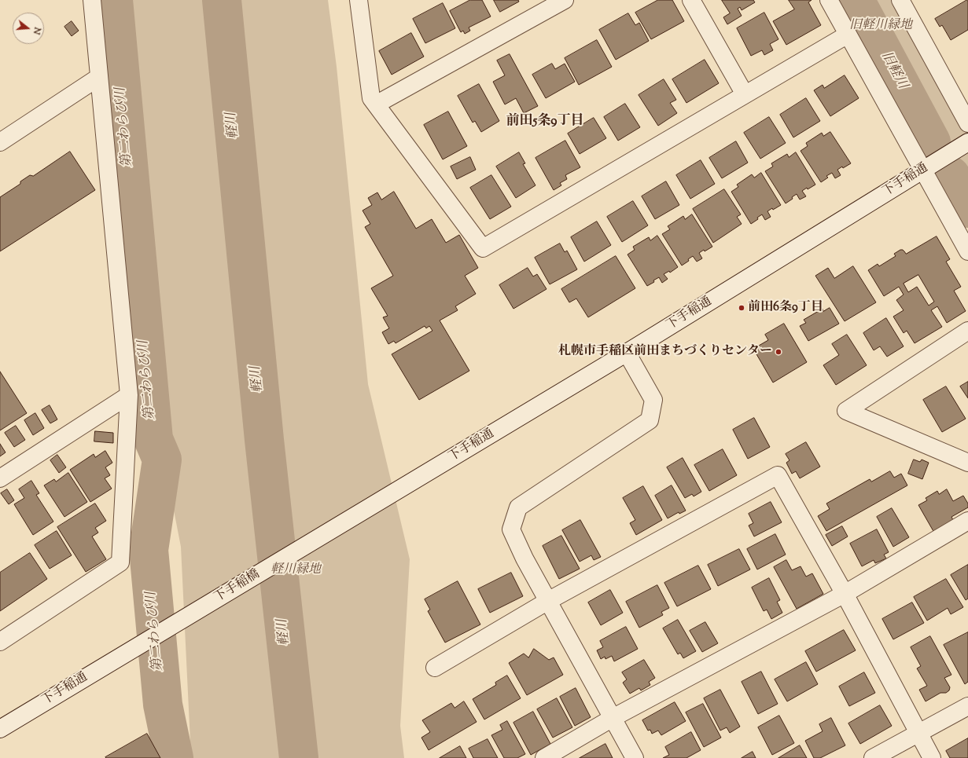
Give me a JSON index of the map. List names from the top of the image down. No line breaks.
{"streets":{"street":["下手稲通","下手稲橋"]},"crossings":[["下手稲通","下手稲橋"]],"districts":["前田5条9丁目"],"water":["旧軽川","軽川","第二わらび川"],"parks":["旧軽川緑地","軽川緑地"],"places":["前田6条9丁目","札幌市手稲区前田まちづくりセンター"],"north":"right"}
